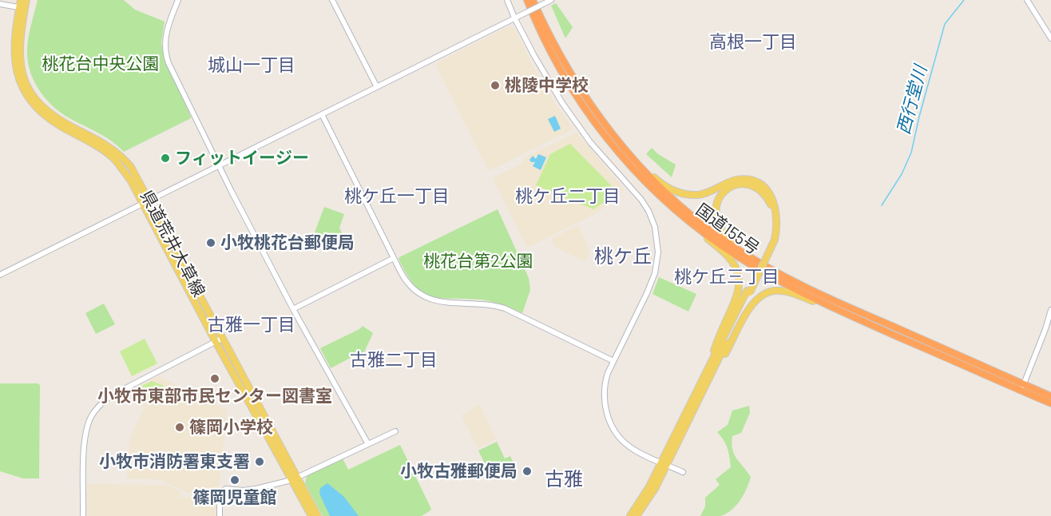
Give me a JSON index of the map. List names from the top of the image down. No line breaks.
{"streets":{"highway":["国道155号"],"main road":["県道荒井大草線"]},"districts":["高根一丁目","城山一丁目","桃ケ丘一丁目","桃ケ丘二丁目","桃ケ丘","桃ケ丘三丁目","古雅一丁目","古雅二丁目","古雅"],"water":["西行堂川"],"parks":["桃花台中央公園","桃花台第2公園"],"places":["桃陵中学校","フィットイージー","小牧桃花台郵便局","小牧市東部市民センター図書室","篠岡小学校","小牧市消防署東支署","小牧古雅郵便局","篠岡児童館"]}
